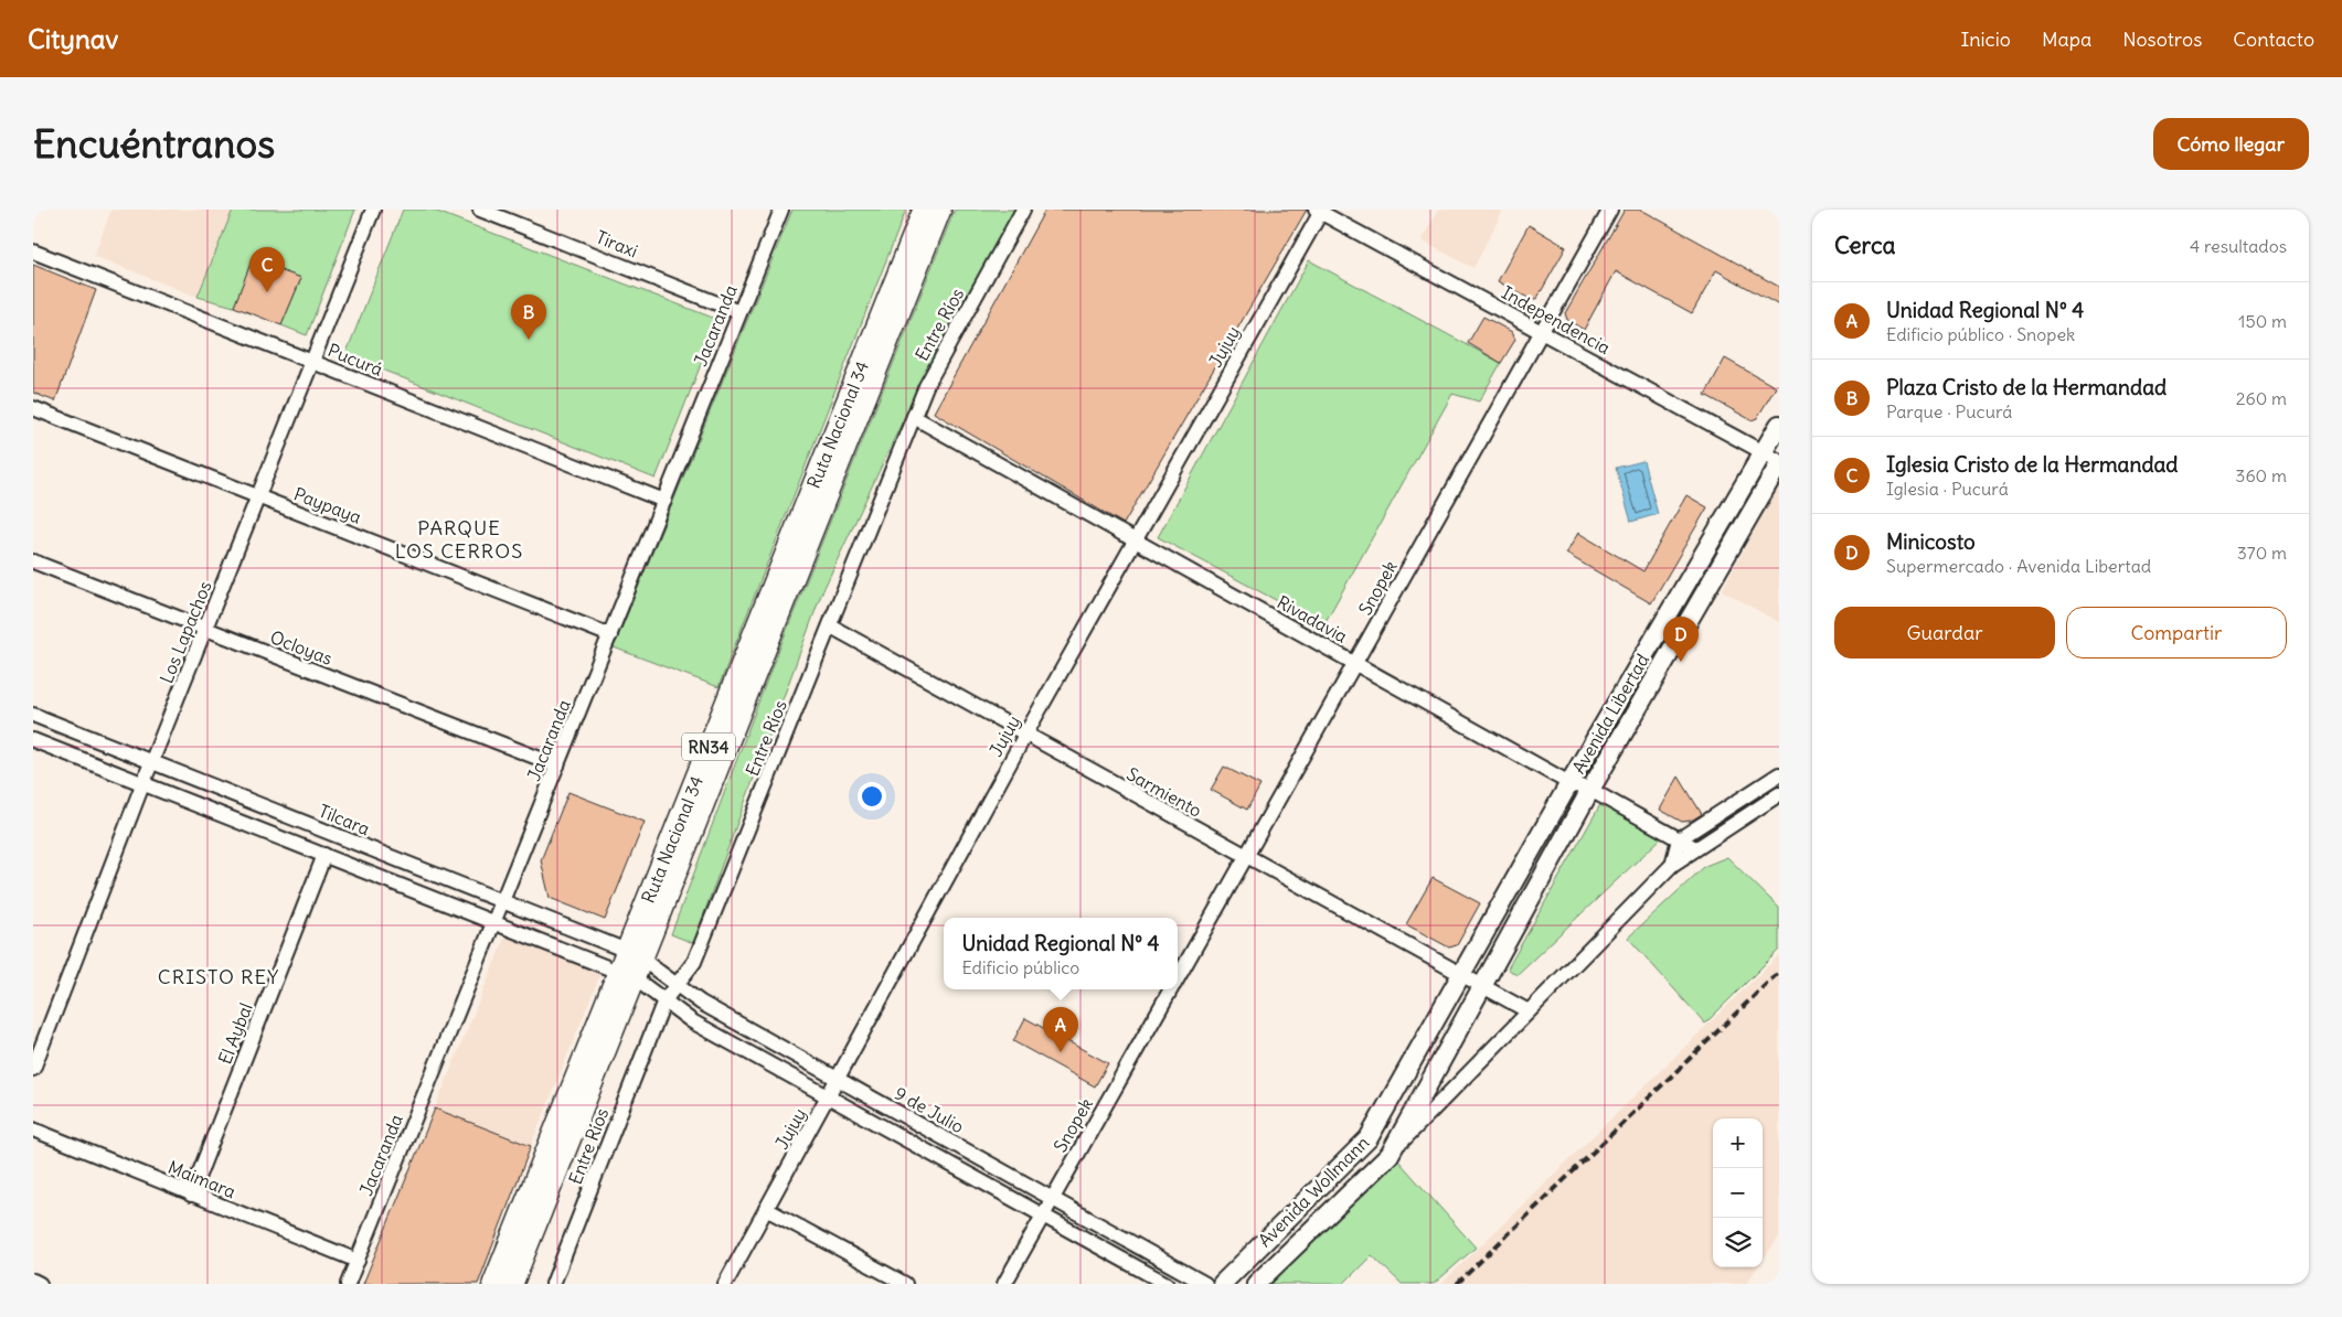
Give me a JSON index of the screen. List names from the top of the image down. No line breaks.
{"streets":{"highway":["Ruta Nacional 34","RN34"],"main road":["Avenida Libertad","Avenida Wollmann"],"street":["Tiraxi","Independencia","Entre Ríos","Jacaranda","Jujuy","Pucurá","Paypaya","Snopek","Rivadavia","Los Lapachos","Ocloyas","Sarmiento","Tilcara","El Aybal","9 de Julio","Maimara"]},"crossings":[["Tiraxi","Jacaranda"],["Independencia","Jujuy"],["Independencia","Snopek"],["Independencia","Avenida Libertad"],["Entre Ríos","Rivadavia"],["Entre Ríos","Sarmiento"],["Entre Ríos","9 de Julio"],["Jacaranda","Pucurá"],["Jacaranda","Paypaya"],["Jacaranda","Ocloyas"],["Jacaranda","Tilcara"],["Jacaranda","Maimara"],["Jujuy","Rivadavia"],["Jujuy","Sarmiento"],["Jujuy","9 de Julio"],["Pucurá","Los Lapachos"],["Ruta Nacional 34","Tilcara"],["Ruta Nacional 34","9 de Julio"],["Paypaya","Los Lapachos"],["Snopek","Rivadavia"],["Snopek","Sarmiento"],["Snopek","9 de Julio"],["Rivadavia","Avenida Libertad"],["Rivadavia","Avenida Wollmann"],["Los Lapachos","Ocloyas"],["Los Lapachos","Tilcara"],["Avenida Libertad","Sarmiento"],["Avenida Libertad","Avenida Wollmann"],["Sarmiento","Avenida Wollmann"],["Tilcara","9 de Julio"],["El Aybal","Maimara"]],"districts":["PARQUE LOS CERROS","CRISTO REY"],"page":{"header":"Citynav","nav":["Inicio","Mapa","Nosotros","Contacto"],"buttons":["Cómo llegar",["Guardar","Compartir"]],"title":"Encuéntranos","heading":["Cerca","4 resultados"],"pins":["C","B","D","A"],"list":[{"mark":"A","name":"Unidad Regional Nº 4","note":"Edificio público · Snopek","value":"150 m"},{"mark":"B","name":"Plaza Cristo de la Hermandad","note":"Parque · Pucurá","value":"260 m"},{"mark":"C","name":"Iglesia Cristo de la Hermandad","note":"Iglesia · Pucurá","value":"360 m"},{"mark":"D","name":"Minicosto","note":"Supermercado · Avenida Libertad","value":"370 m"}],"popup":["Unidad Regional Nº 4","Edificio público"],"map_buttons":["+","−"]}}
